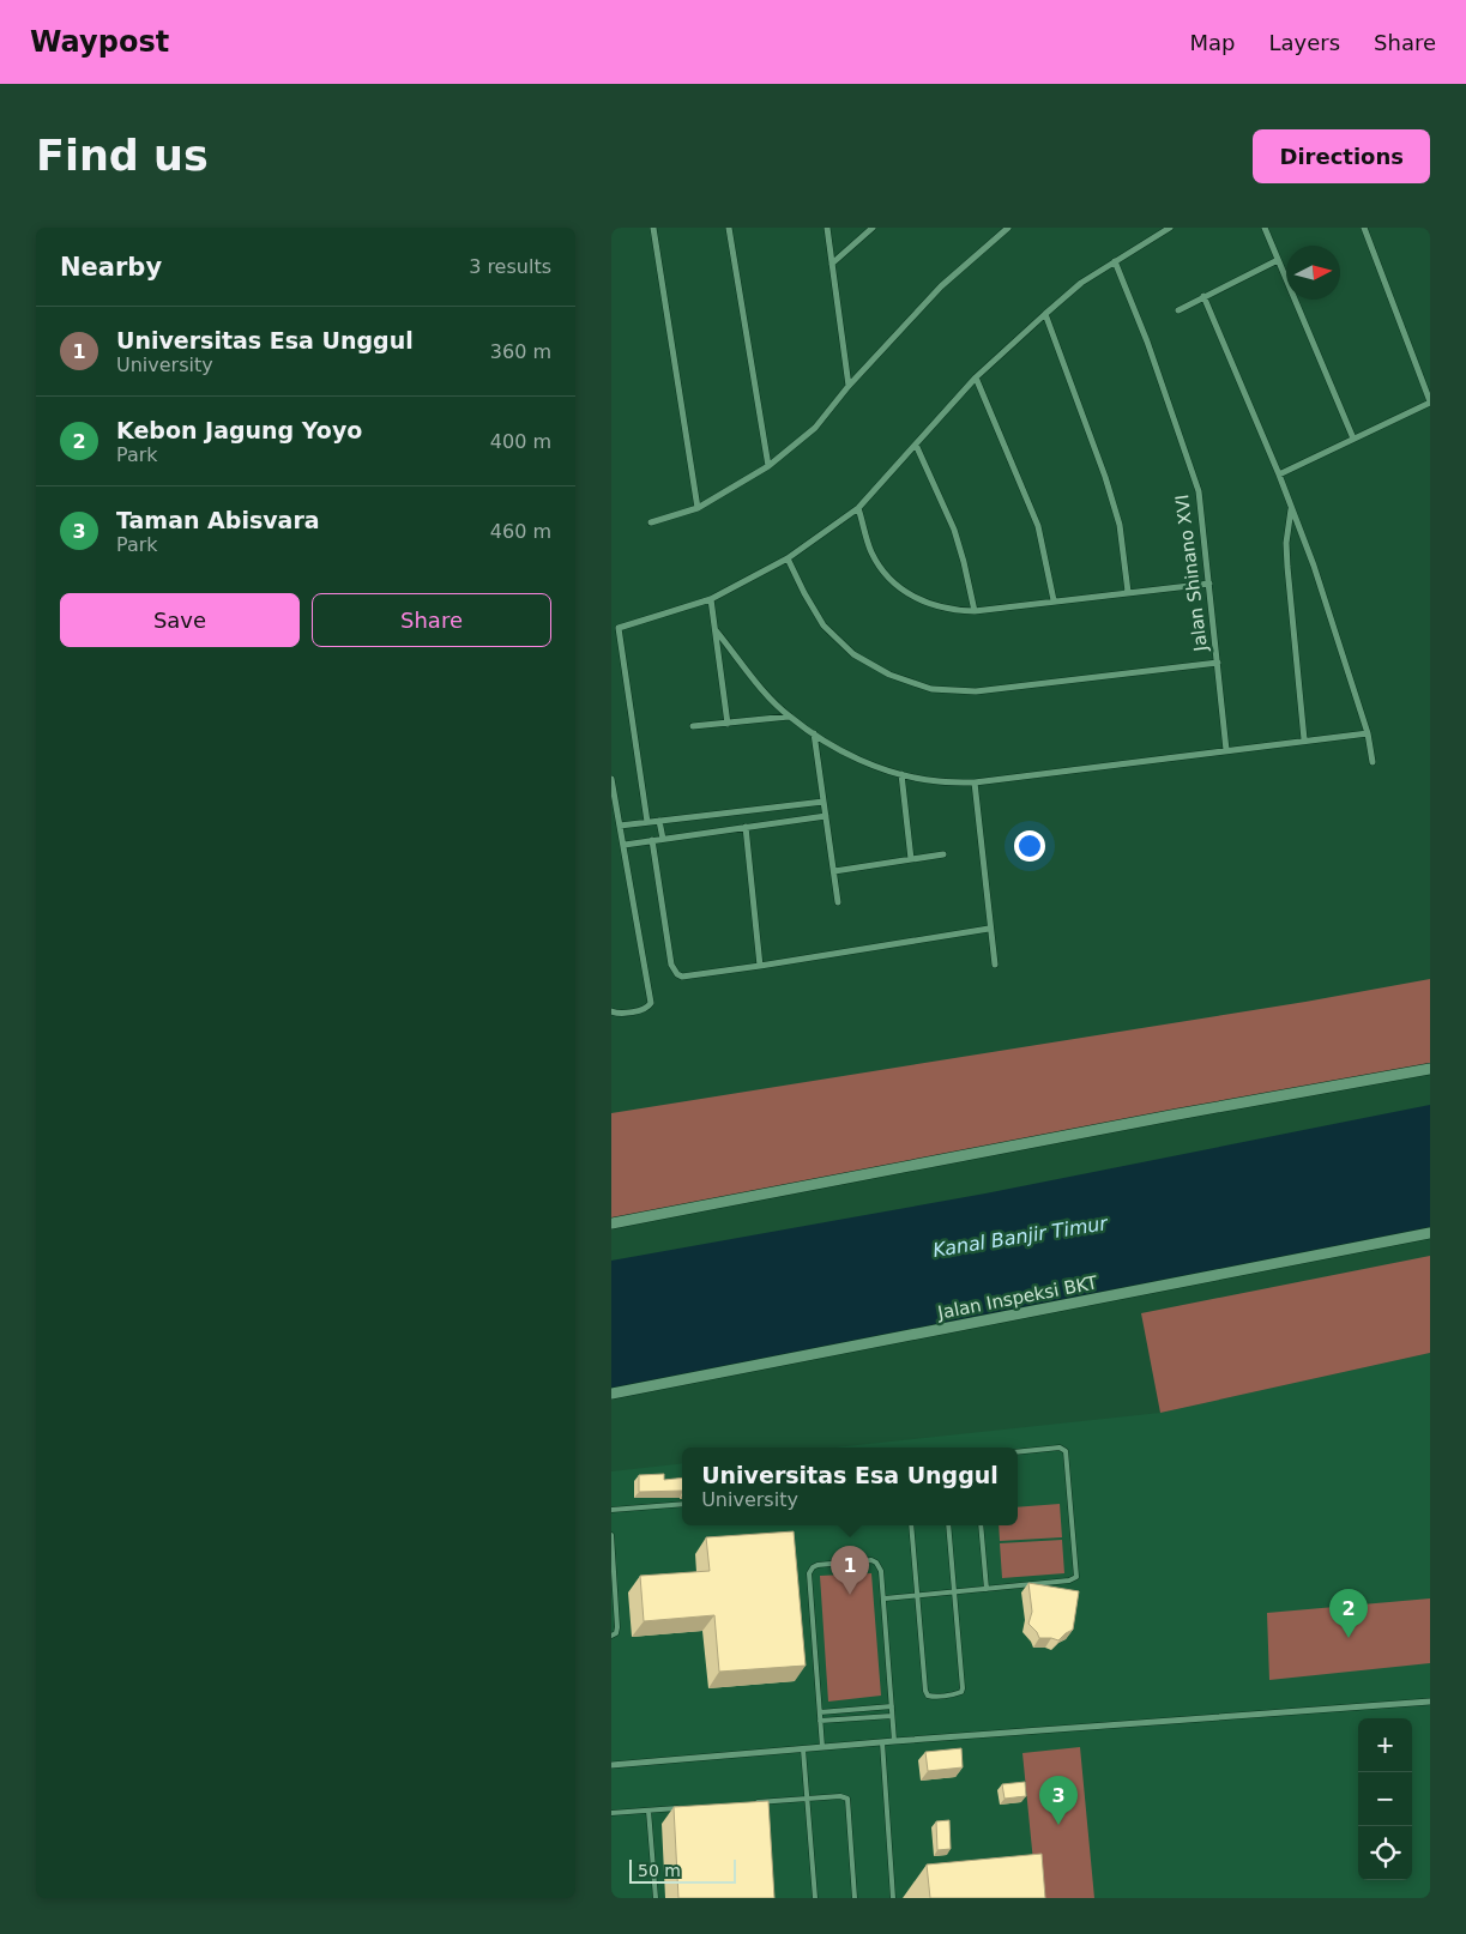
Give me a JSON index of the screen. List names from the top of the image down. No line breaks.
{"streets":{"street":["Jalan Shinano XVI","Jalan Inspeksi BKT"]},"water":["Kanal Banjir Timur"],"scale_bar":"50 m","north":"right","page":{"header":"Waypost","nav":["Map","Layers","Share"],"buttons":["Directions",["Save","Share"]],"title":"Find us","heading":["Nearby","3 results"],"list":[{"mark":"1","name":"Universitas Esa Unggul","note":"University","value":"360 m"},{"mark":"2","name":"Kebon Jagung Yoyo","note":"Park","value":"400 m"},{"mark":"3","name":"Taman Abisvara","note":"Park","value":"460 m"}],"popup":["Universitas Esa Unggul","University"],"pins":["1","2","3"],"map_buttons":["+","−"],"scale":"50 m"}}
